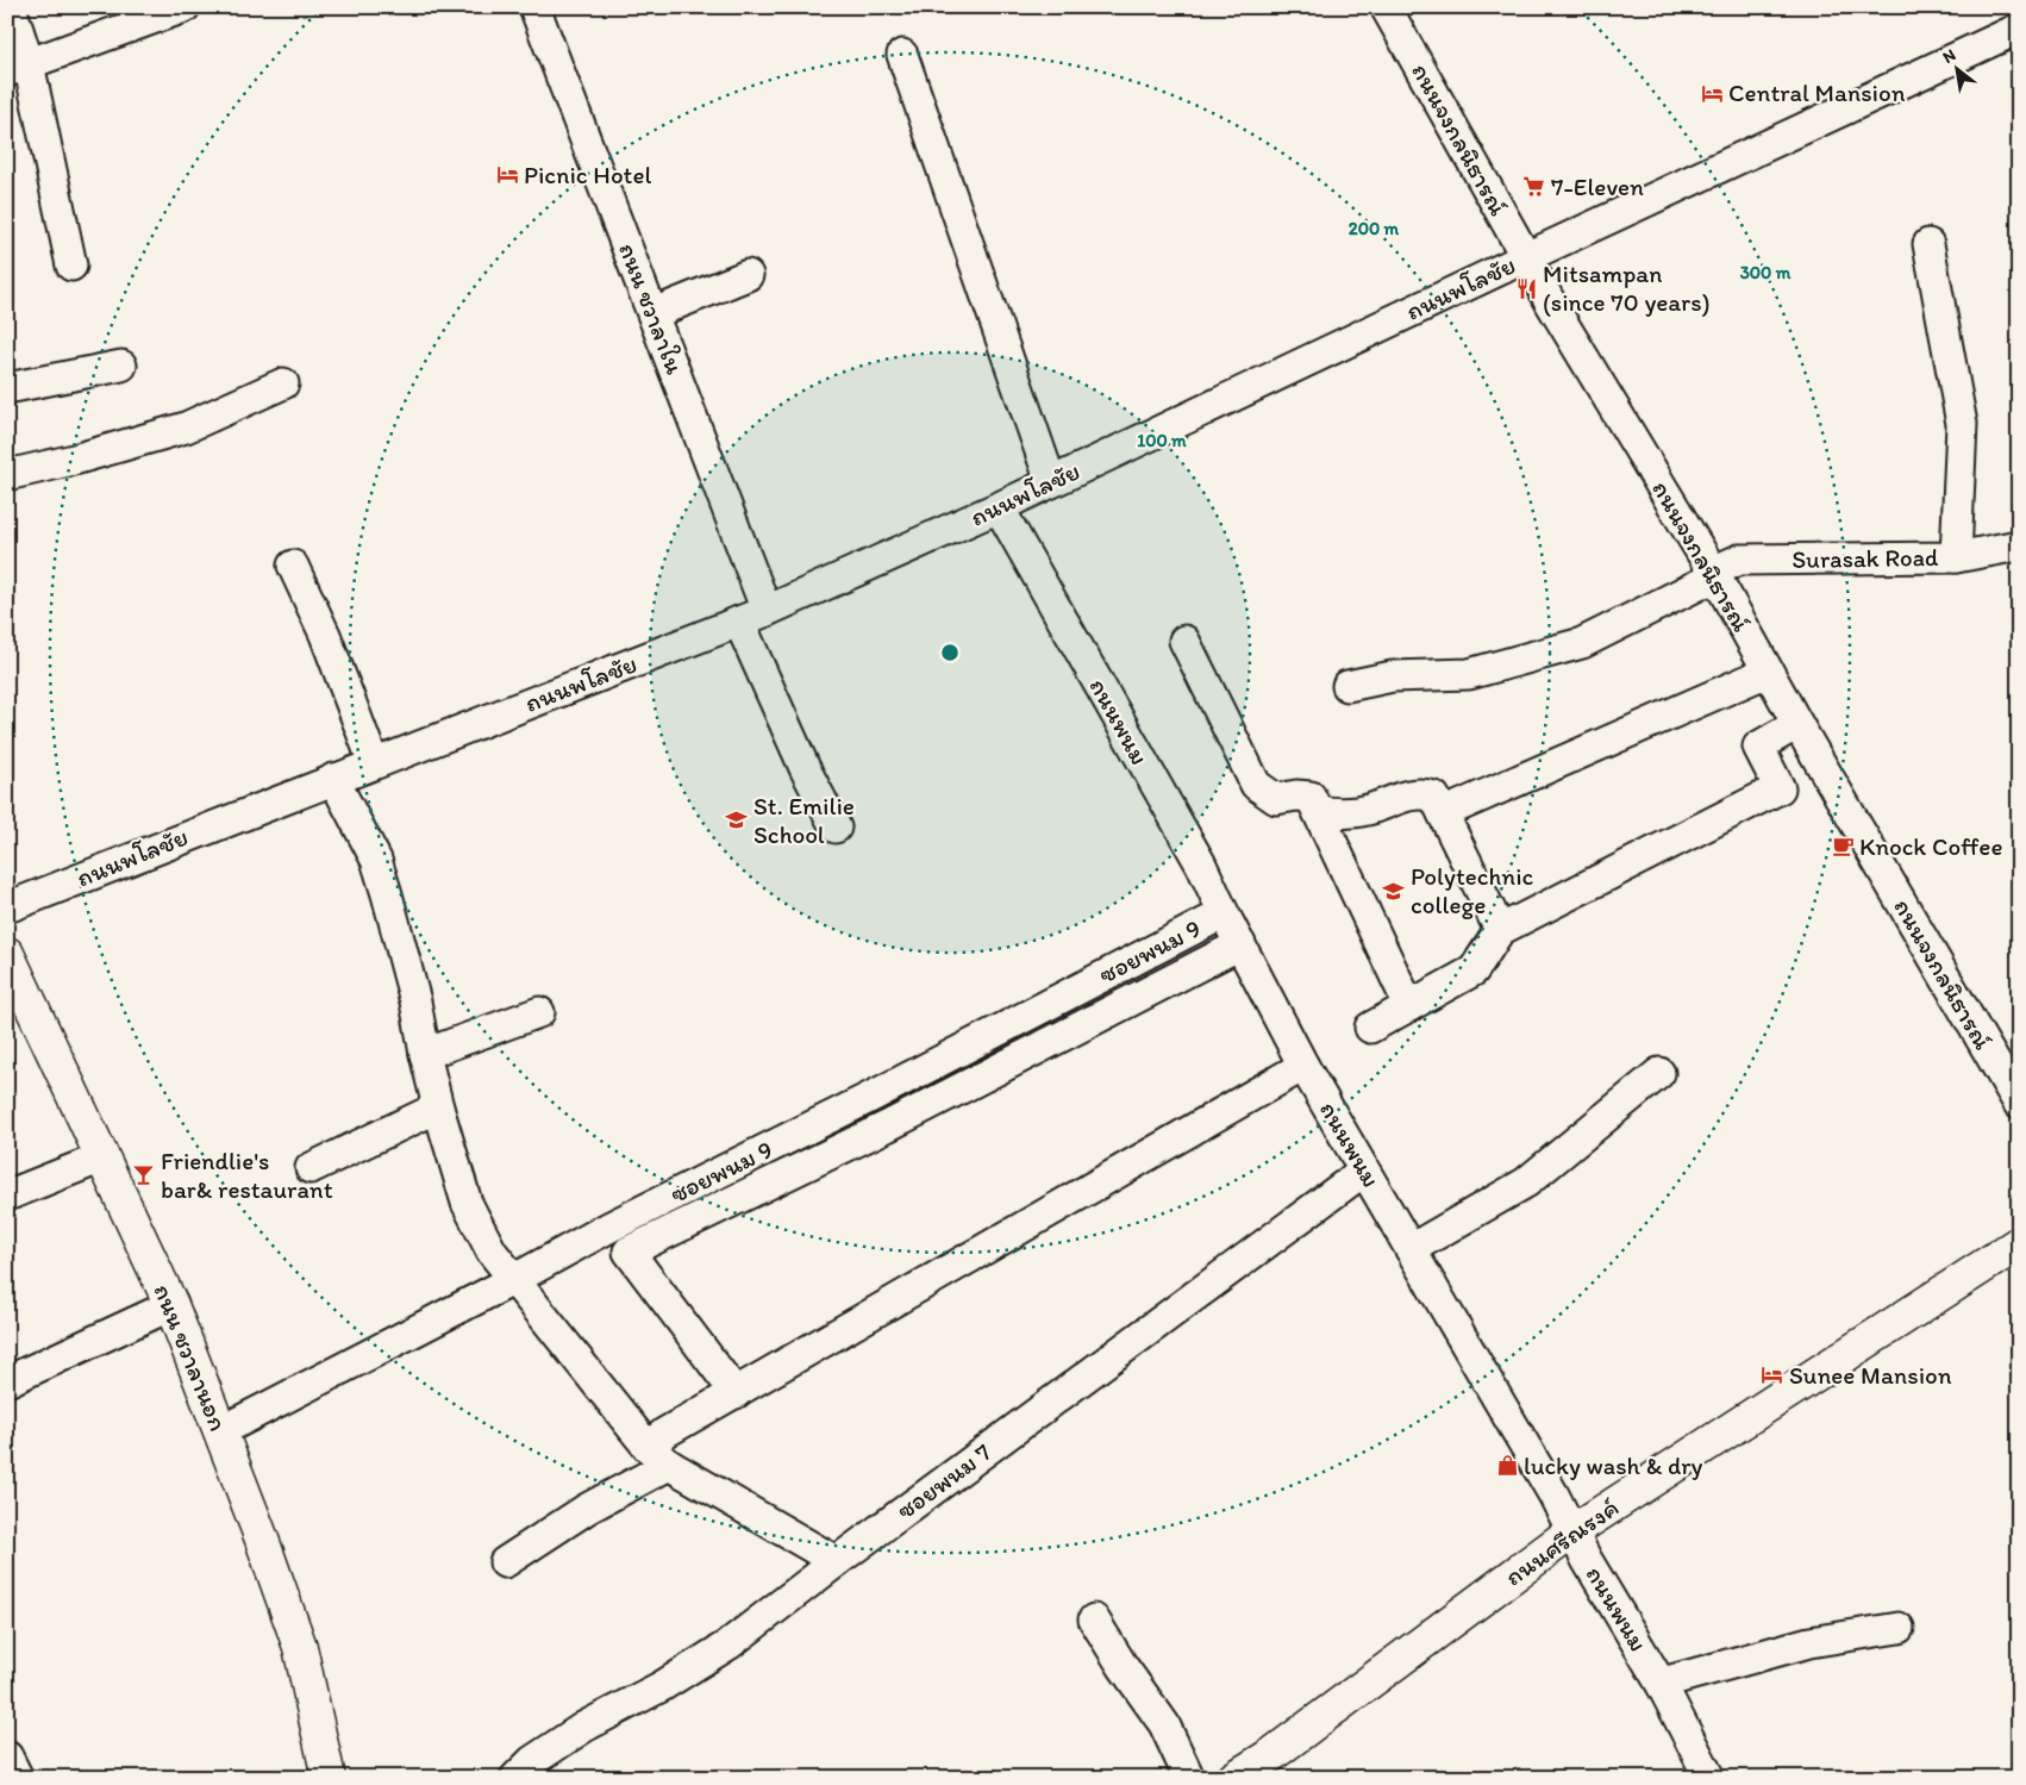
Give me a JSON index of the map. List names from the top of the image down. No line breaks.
{"streets":{"main road":["ถนน ชวาลานอก","ถนนศรีณรงค์"],"street":["ถนนจงกลนิธารณ์","ถนนพโลชัย","ถนน ชวาลาใน","Surasak Road","ถนนพนม","ซอยพนม 9","ซอยพนม 7"]},"crossings":[["ถนนจงกลนิธารณ์","ถนนพโลชัย"],["ถนนจงกลนิธารณ์","Surasak Road"],["ถนนพโลชัย","ถนน ชวาลาใน"],["ถนนพโลชัย","ถนนพนม"],["ถนนพนม","ซอยพนม 9"],["ถนนพนม","ซอยพนม 7"],["ถนนพนม","ถนนศรีณรงค์"],["ซอยพนม 9","ถนน ชวาลานอก"]],"places":{"hotel":["Central Mansion","Picnic Hotel","Sunee Mansion"],"supermarket":["7-Eleven"],"restaurant":["Mitsampan (since 70 years)"],"school or university":["St. Emilie School","Polytechnic college"],"cafe":["Knock Coffee"],"bar":["Friendlie's bar& restaurant"],"shop":["lucky wash & dry"]},"north":"top left","rings":["200 m","300 m","100 m"]}
